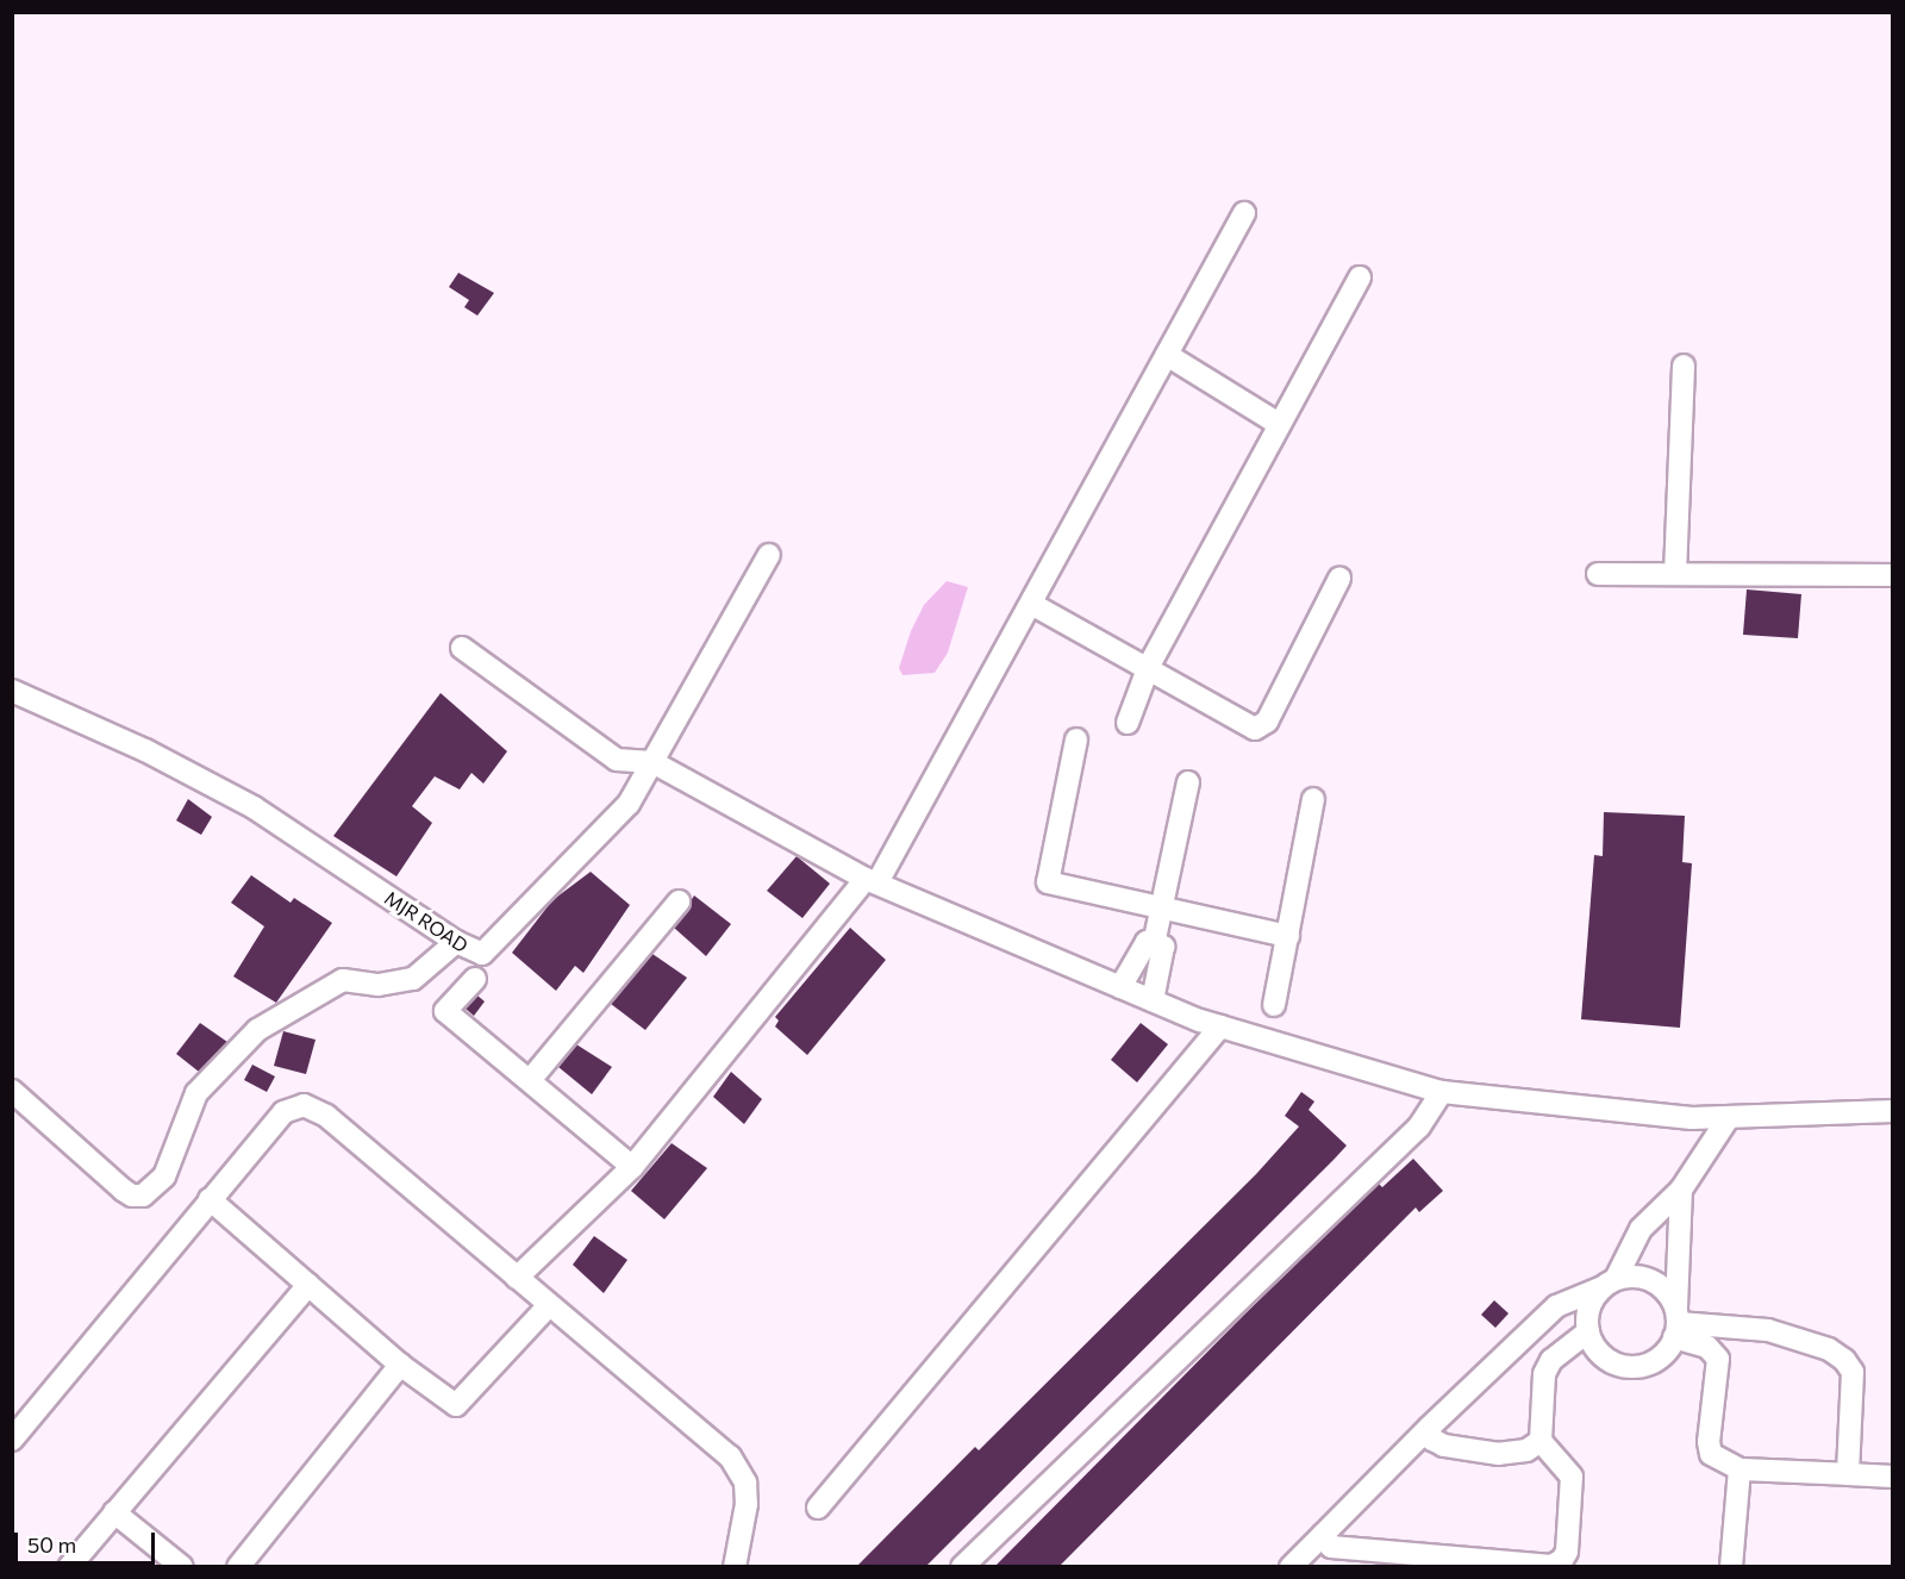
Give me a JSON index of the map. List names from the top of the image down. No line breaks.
{"streets":{"street":["MJR ROAD"]},"scale_bar":"50 m"}
